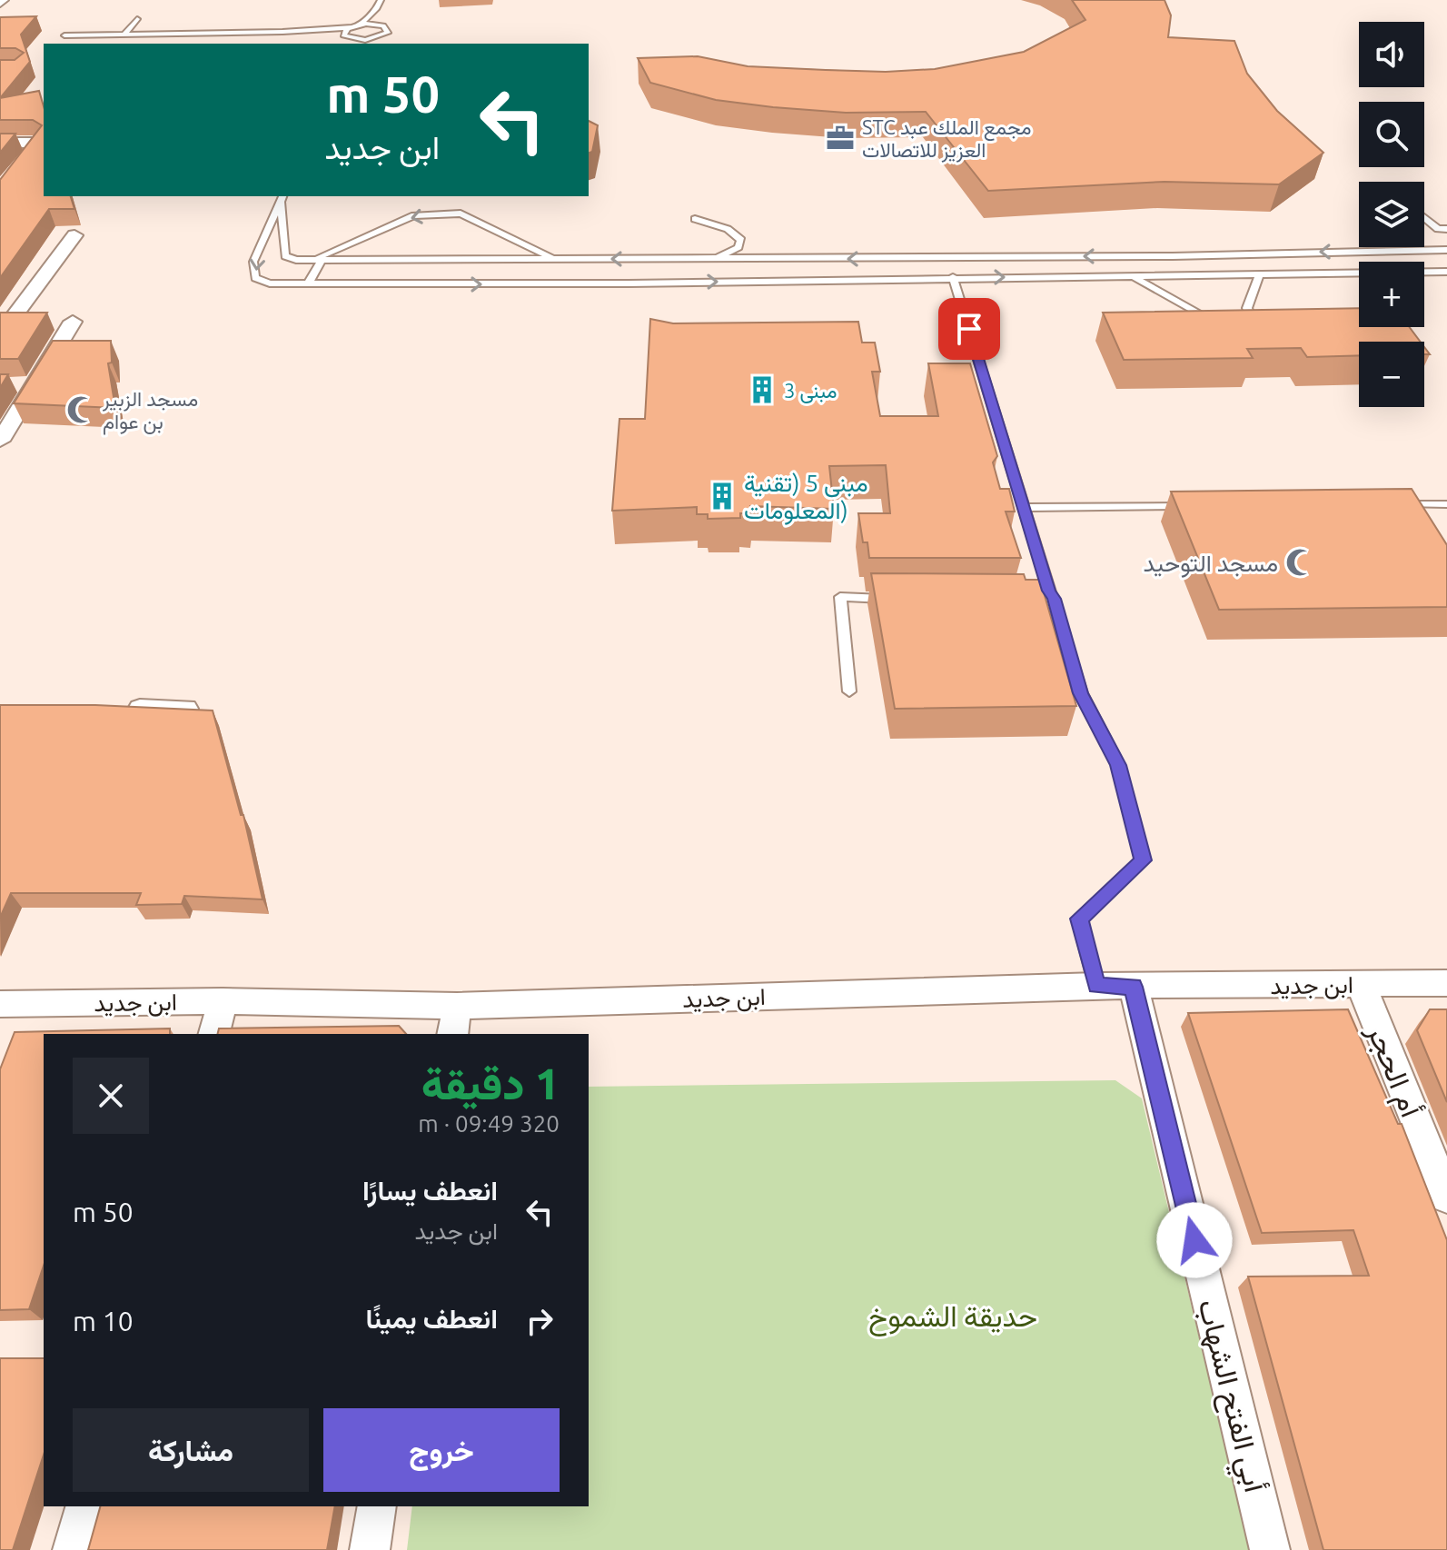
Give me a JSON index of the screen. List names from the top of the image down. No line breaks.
{"streets":{"street":["ابن جديد","أم الحجر","أبي الفتح الشهاب"]},"crossings":[["ابن جديد","أم الحجر"],["ابن جديد","أبي الفتح الشهاب"]],"parks":["حديقة الشموخ"],"places":{"office":["STC مجمع الملك عبد العزيز للاتصالات"],"building":["مبنى 3","مبنى 5 (تقنية المعلومات)"],"mosque":["مسجد الزبير بن عوام","مسجد التوحيد"]},"page":{"map_buttons":["+","−"],"turn":["50 m","ابن جديد"],"heading":["1 دقيقة","320 m · 09:49"],"list":[{"name":"انعطف يسارًا","note":"ابن جديد","value":"50 m"},{"name":"انعطف يمينًا","value":"10 m"}],"buttons":["خروج","مشاركة"]}}
